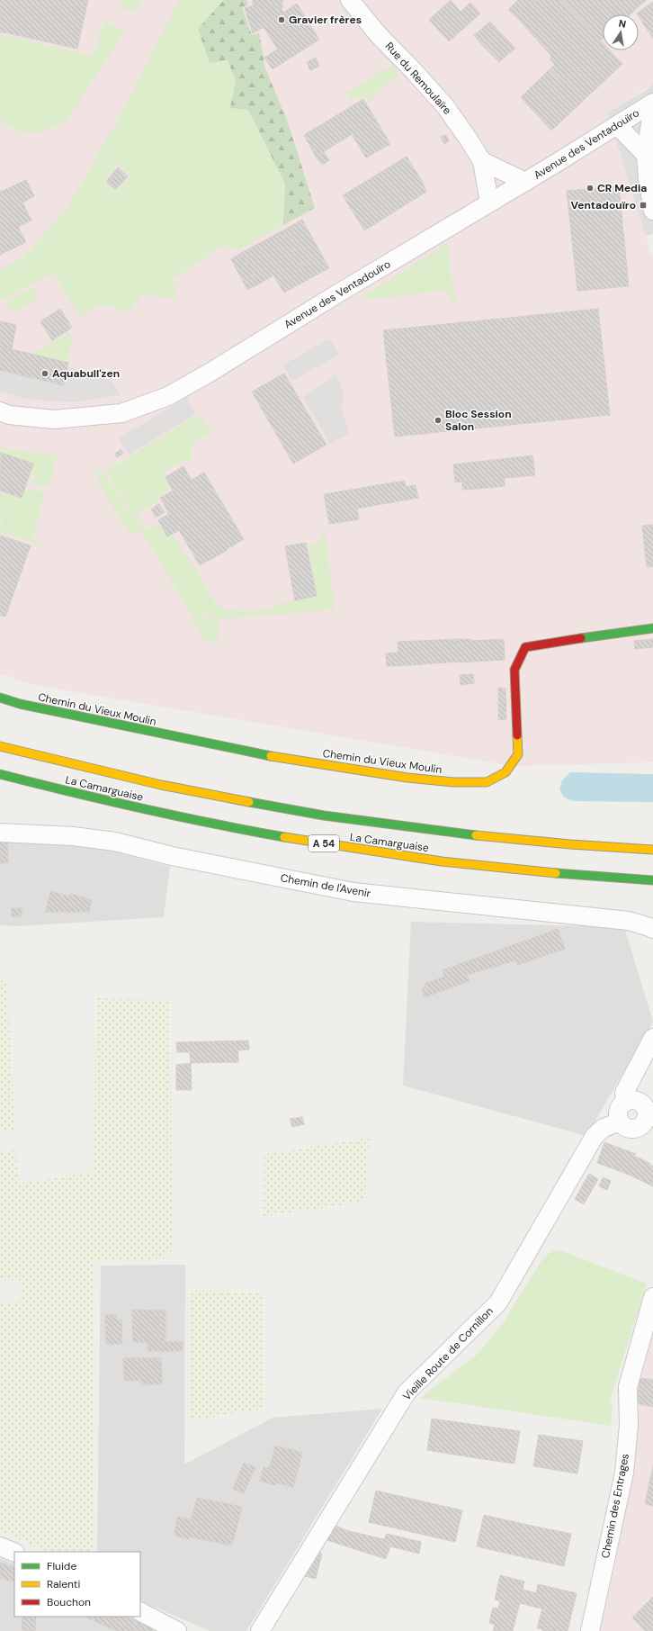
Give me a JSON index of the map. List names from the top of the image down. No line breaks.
{"streets":{"main road":["Chemin du Vieux Moulin","La Camarguaise","A 54"],"street":["Rue du Remoulaïre","Avenue des Ventadouïro","Chemin de l'Avenir","Vieille Route de Cornillon","Chemin des Entrages"]},"crossings":[["Rue du Remoulaïre","Avenue des Ventadouïro"]],"places":{"other":["Gravier frères","CR Media","Aquabull'zen","Bloc Session Salon"],"transit":["Ventadouïro"]},"legend":["Fluide","Ralenti","Bouchon"],"north":"top"}
